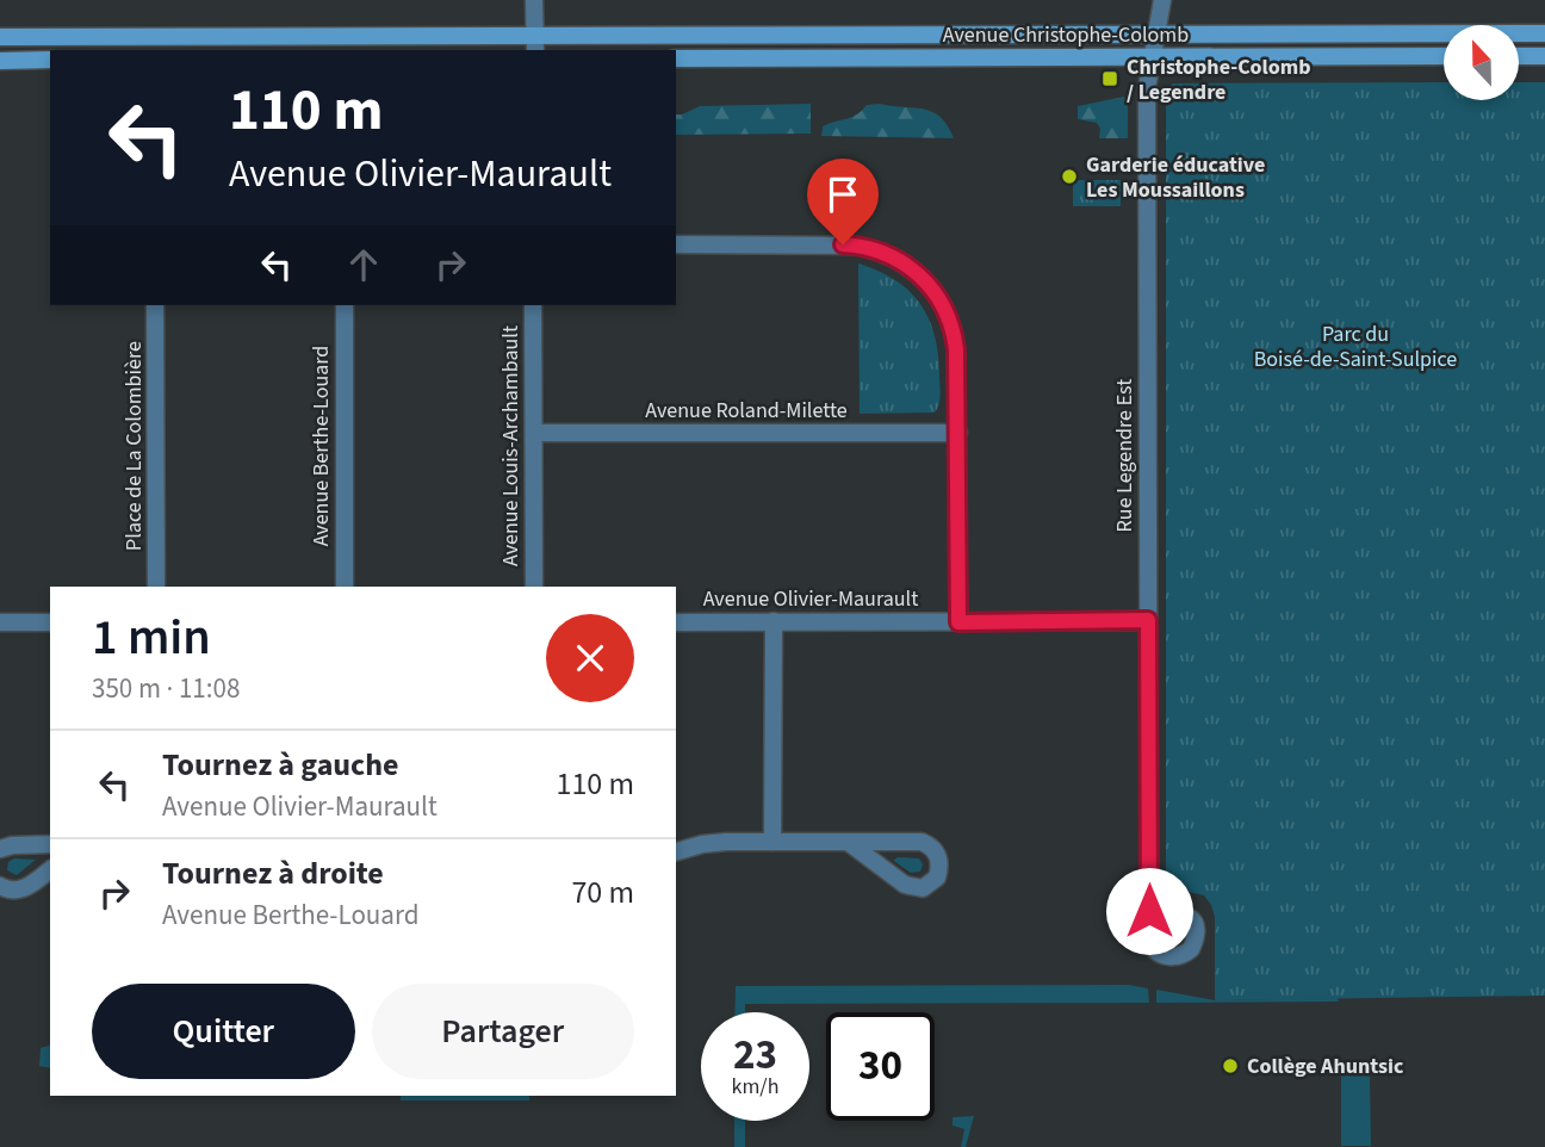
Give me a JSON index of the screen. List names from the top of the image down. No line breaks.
{"streets":{"main road":["Avenue Christophe-Colomb"],"street":["Avenue Roland-Milette","Place de La Colombière","Avenue Berthe-Louard","Avenue Louis-Archambault","Rue Legendre Est","Avenue Olivier-Maurault"]},"crossings":[["Avenue Christophe-Colomb","Rue Legendre Est"],["Avenue Roland-Milette","Avenue Louis-Archambault"],["Rue Legendre Est","Avenue Olivier-Maurault"]],"parks":["Parc du Boisé-de-Saint-Sulpice"],"places":{"transit":["Christophe-Colomb / Legendre"],"other":["Garderie éducative Les Moussaillons","Collège Ahuntsic"]},"north":"top","page":{"turn":["110 m","Avenue Olivier-Maurault"],"heading":["1 min","350 m · 11:08"],"list":[{"name":"Tournez à gauche","note":"Avenue Olivier-Maurault","value":"110 m"},{"name":"Tournez à droite","note":"Avenue Berthe-Louard","value":"70 m"}],"buttons":["Quitter","Partager"],"speed":"23 km/h","limit":"30"}}
